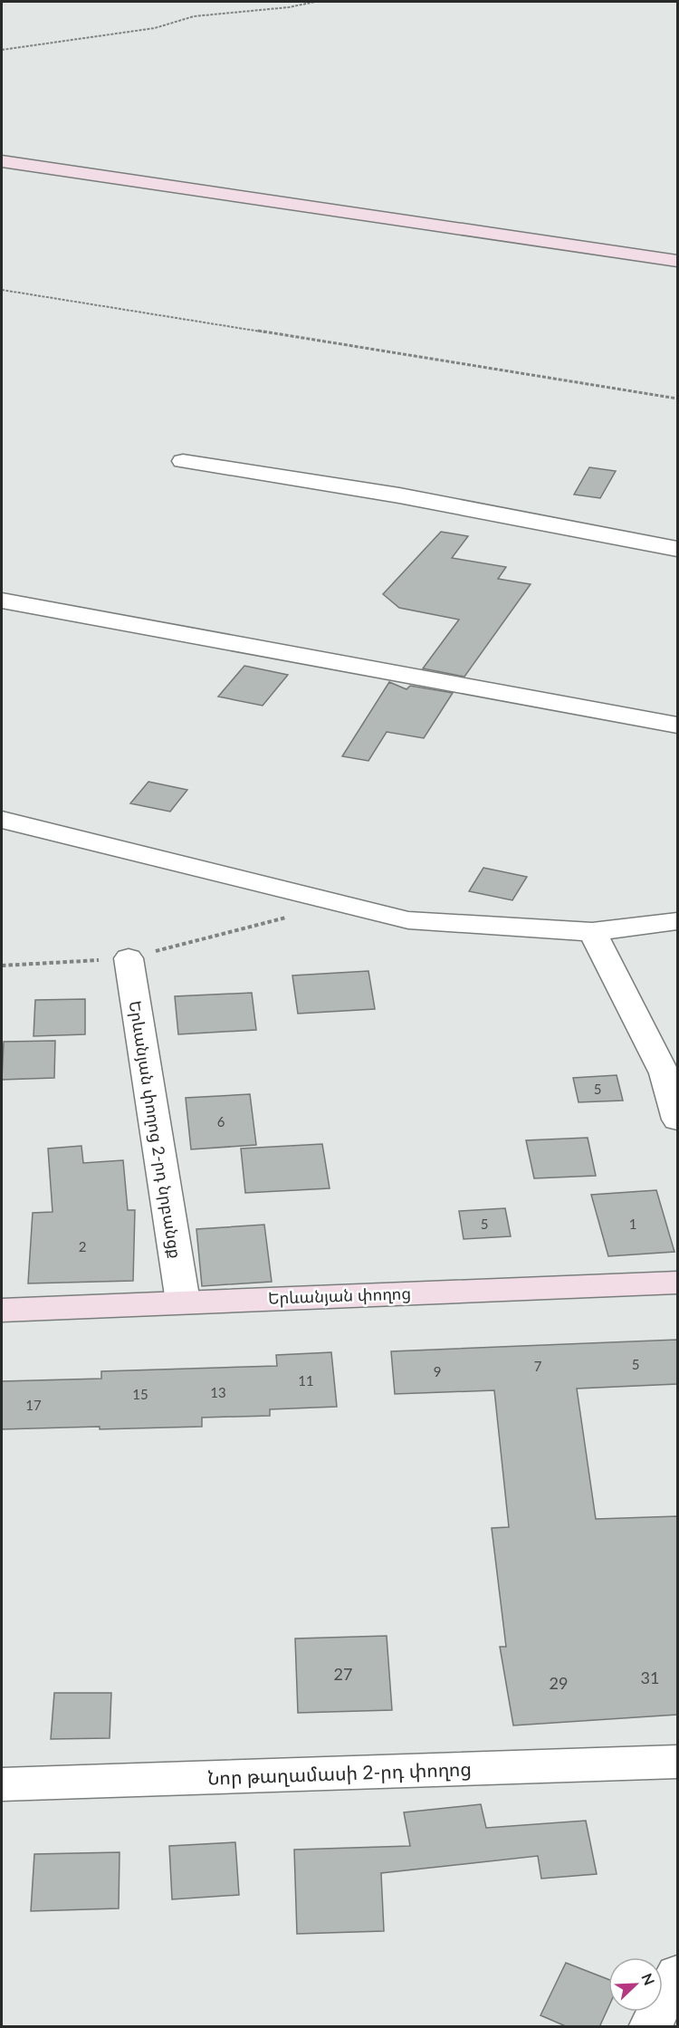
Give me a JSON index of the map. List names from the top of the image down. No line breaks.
{"streets":{"main road":["Երևանյան փողոց"],"street":["Երևանյան փողոց 2-րդ նրբանցք","Նոր թաղամասի 2-րդ փողոց"]},"crossings":[["Երևանյան փողոց 2-րդ նրբանցք","Երևանյան փողոց"]],"house_numbers":["5","6","5","1","2","5","7","9","11","13","15","17","27","31","29"],"north":"top right"}
